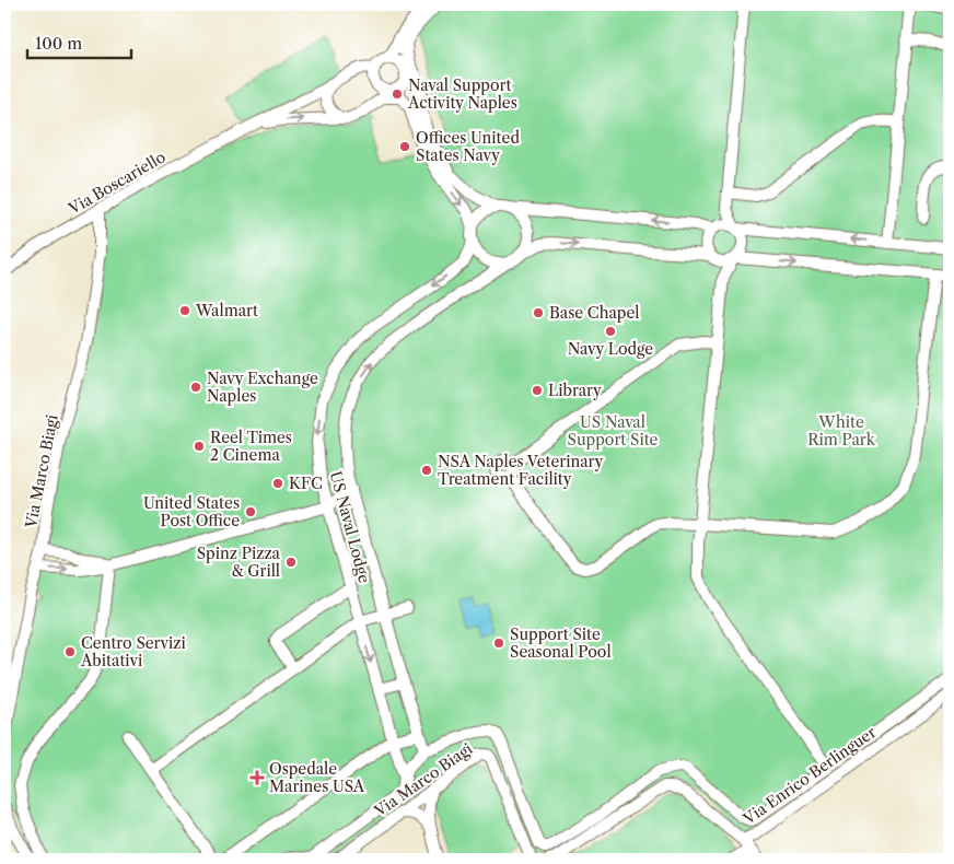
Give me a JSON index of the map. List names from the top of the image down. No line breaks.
{"streets":{"street":["Via Boscariello","Via Marco Biagi","US Naval Lodge","Via Enrico Berlinguer"]},"crossings":[["Via Boscariello","Via Marco Biagi"]],"one_way":["US Naval Lodge"],"parks":["US Naval Support Site","White Rim Park"],"places":{"other":["Naval Support Activity Naples","Offices United States Navy","Walmart","Base Chapel","Navy Lodge","Navy Exchange Naples","Library","Reel Times 2 Cinema","NSA Naples Veterinary Treatment Facility","KFC","United States Post Office","Spinz Pizza & Grill","Support Site Seasonal Pool","Centro Servizi Abitativi"],"health":["Ospedale Marines USA"]},"scale_bar":"100 m"}
